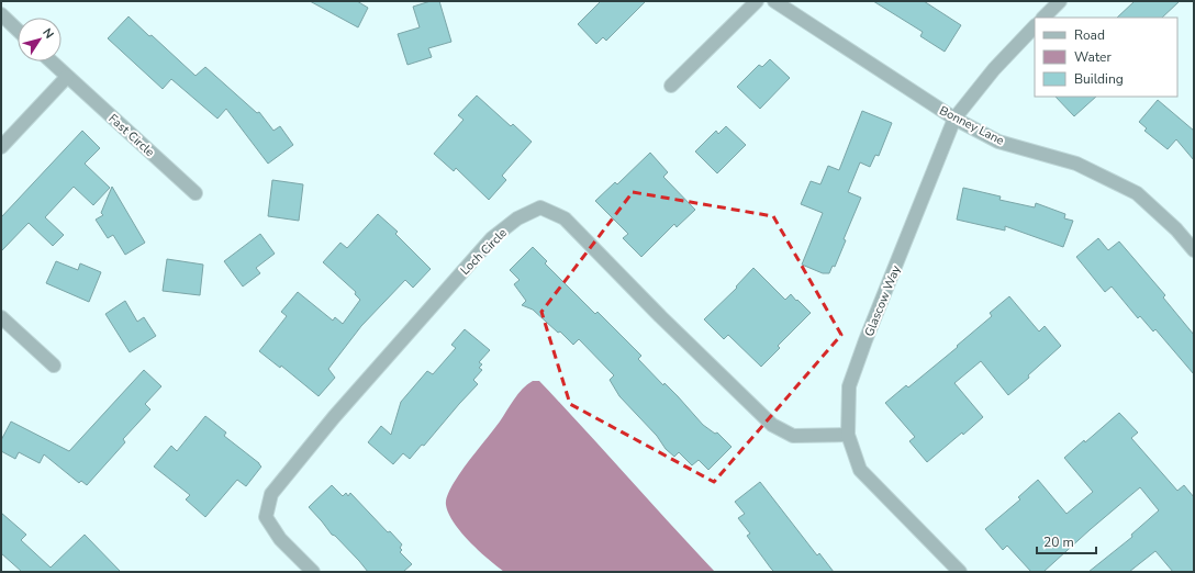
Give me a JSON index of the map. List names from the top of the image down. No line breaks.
{"streets":{"street":["Bonney Lane","Fast Circle","Loch Circle","Glascow Way"]},"crossings":[["Bonney Lane","Glascow Way"],["Loch Circle","Glascow Way"]],"legend":["Road","Water","Building"],"scale_bar":"20 m","north":"top right"}
